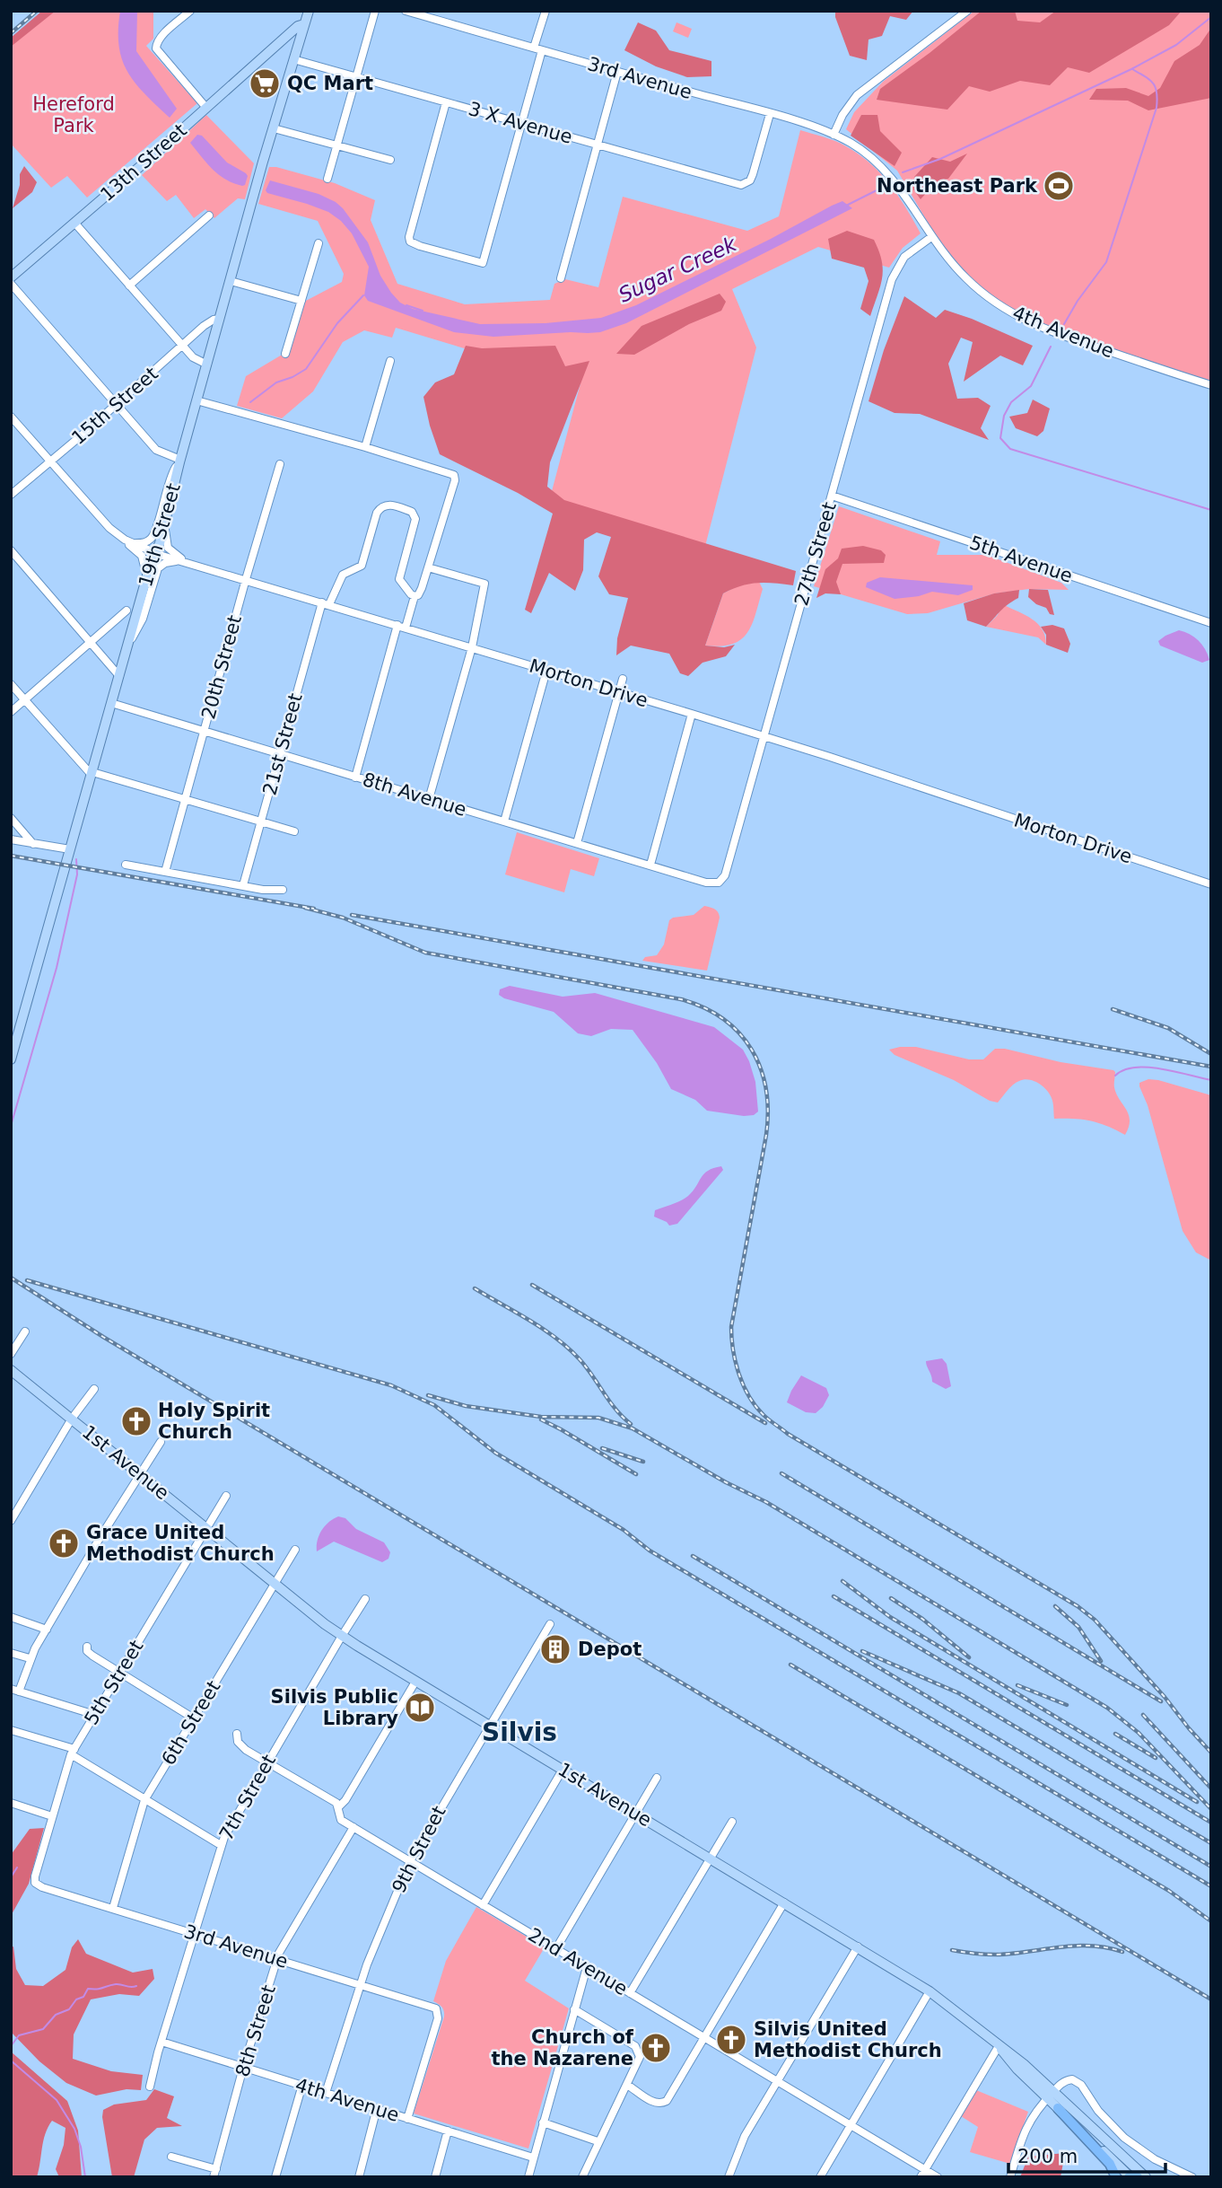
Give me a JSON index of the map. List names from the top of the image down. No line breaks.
{"streets":{"main road":["13th Street","19th Street","1st Avenue"],"street":["3rd Avenue","3 X Avenue","4th Avenue","15th Street","27th Street","5th Avenue","20th Street","Morton Drive","21st Street","8th Avenue","5th Street","6th Street","7th Street","9th Street","2nd Avenue","8th Street"]},"crossings":[["3rd Avenue","3 X Avenue"],["3rd Avenue","4th Avenue"],["3rd Avenue","5th Street"],["3rd Avenue","6th Street"],["3rd Avenue","7th Street"],["3rd Avenue","9th Street"],["3rd Avenue","8th Street"],["3 X Avenue","19th Street"],["13th Street","19th Street"],["4th Avenue","27th Street"],["4th Avenue","7th Street"],["4th Avenue","9th Street"],["4th Avenue","8th Street"],["15th Street","19th Street"],["15th Street","Morton Drive"],["19th Street","Morton Drive"],["19th Street","8th Avenue"],["27th Street","5th Avenue"],["27th Street","Morton Drive"],["27th Street","8th Avenue"],["20th Street","Morton Drive"],["20th Street","8th Avenue"],["Morton Drive","21st Street"],["21st Street","8th Avenue"],["1st Avenue","5th Street"],["1st Avenue","6th Street"],["1st Avenue","7th Street"],["1st Avenue","9th Street"],["7th Street","2nd Avenue"],["9th Street","2nd Avenue"],["2nd Avenue","8th Street"]],"districts":["Silvis"],"water":["Sugar Creek"],"parks":["Hereford Park"],"places":{"supermarket":["QC Mart"],"sports":["Northeast Park"],"church":["Holy Spirit Church","Grace United Methodist Church","Silvis United Methodist Church","Church of the Nazarene"],"building":["Depot"],"library":["Silvis Public Library"]},"scale_bar":"200 m"}
